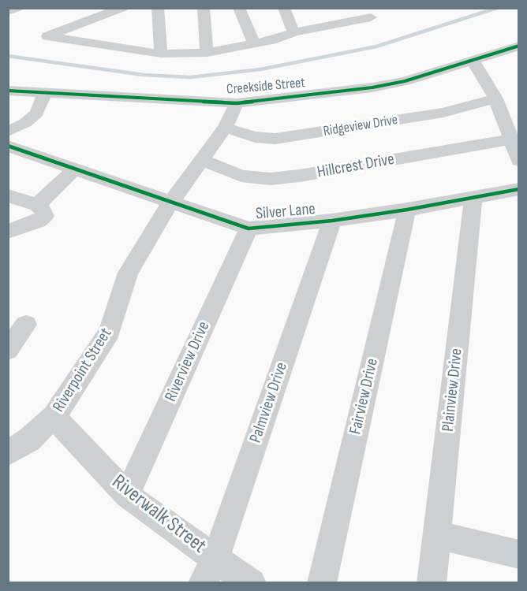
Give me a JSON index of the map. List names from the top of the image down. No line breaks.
{"streets":{"street":["Creekside Street","Ridgeview Drive","Hillcrest Drive","Silver Lane","Riverview Drive","Riverpoint Street","Plainview Drive","Fairview Drive","Palmview Drive","Riverwalk Street"]},"crossings":[["Creekside Street","Riverpoint Street"],["Ridgeview Drive","Riverpoint Street"],["Hillcrest Drive","Riverpoint Street"],["Silver Lane","Riverview Drive"],["Silver Lane","Riverpoint Street"],["Silver Lane","Plainview Drive"],["Silver Lane","Fairview Drive"],["Silver Lane","Palmview Drive"],["Riverview Drive","Riverwalk Street"],["Riverpoint Street","Riverwalk Street"],["Palmview Drive","Riverwalk Street"]]}
